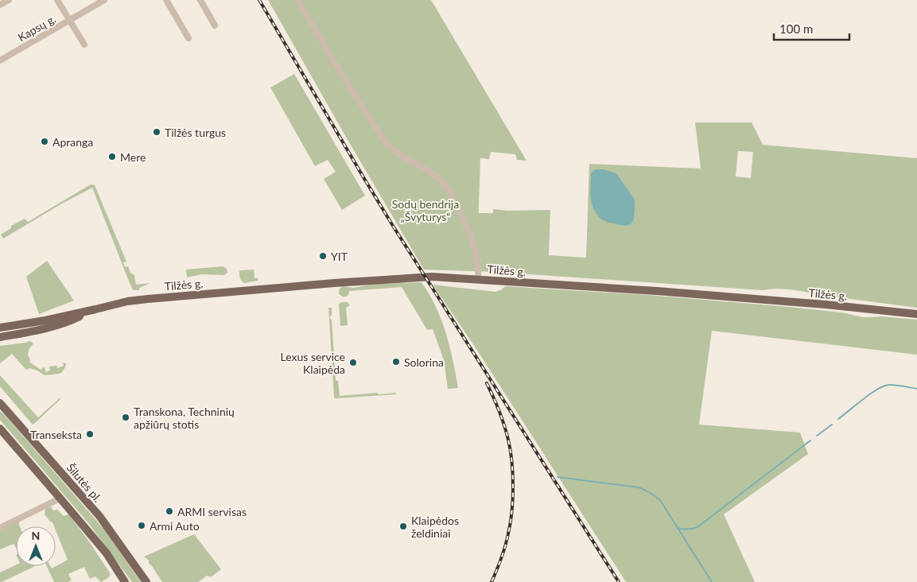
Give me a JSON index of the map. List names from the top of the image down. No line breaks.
{"streets":{"main road":["Tilžės g.","Šilutės pl."],"street":["Kapsų g."]},"parks":["Sodų bendrija „Švyturys“"],"places":["Tilžės turgus","Apranga","Mere","YIT","Solorina","Lexus service Klaipėda","Transkona, Techninių apžiūrų stotis","Transeksta","ARMI servisas","Armi Auto","Klaipėdos želdiniai"],"scale_bar":"100 m","north":"top"}
